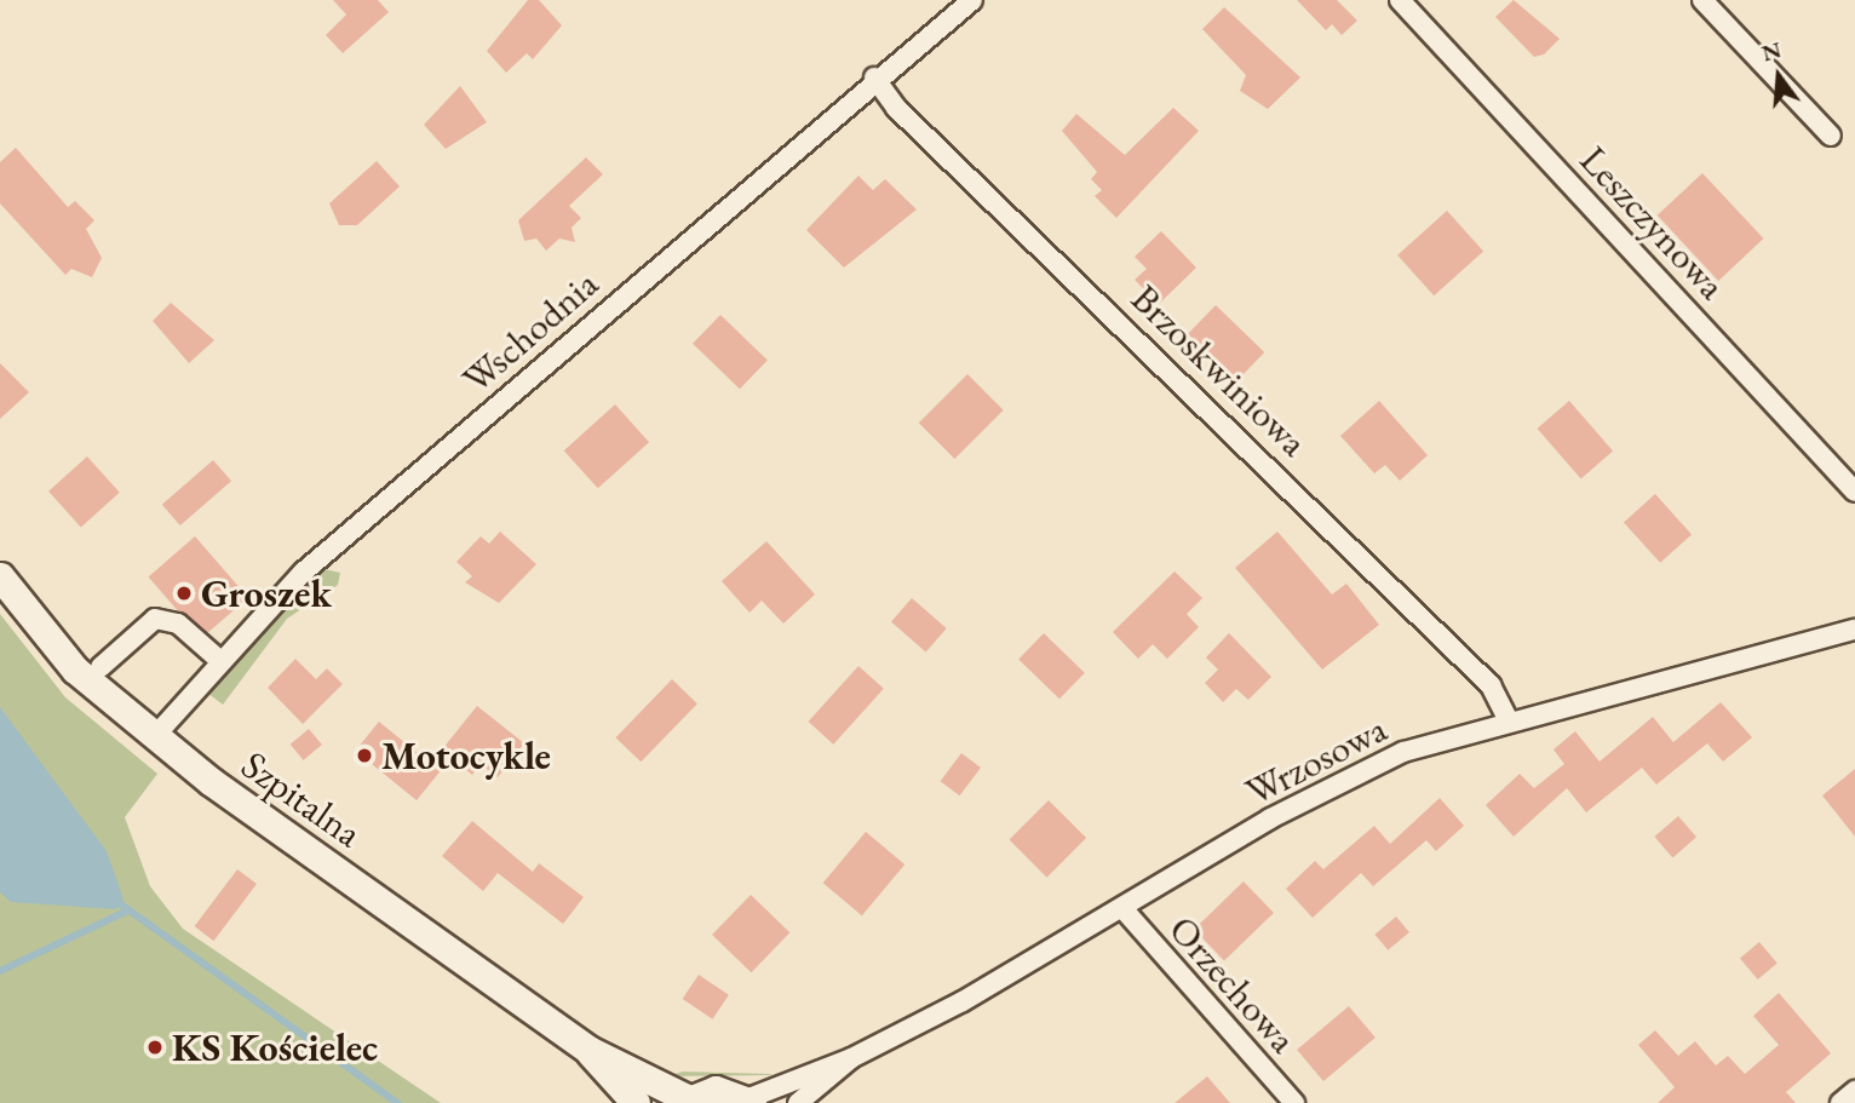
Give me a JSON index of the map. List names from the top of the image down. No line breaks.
{"streets":{"main road":["Szpitalna"],"street":["Leszczynowa","Wschodnia","Brzoskwiniowa","Wrzosowa","Orzechowa"]},"crossings":[["Wschodnia","Brzoskwiniowa"],["Wschodnia","Szpitalna"],["Brzoskwiniowa","Wrzosowa"],["Wrzosowa","Orzechowa"]],"places":["Groszek","Motocykle","KS Kościelec"],"north":"top"}
